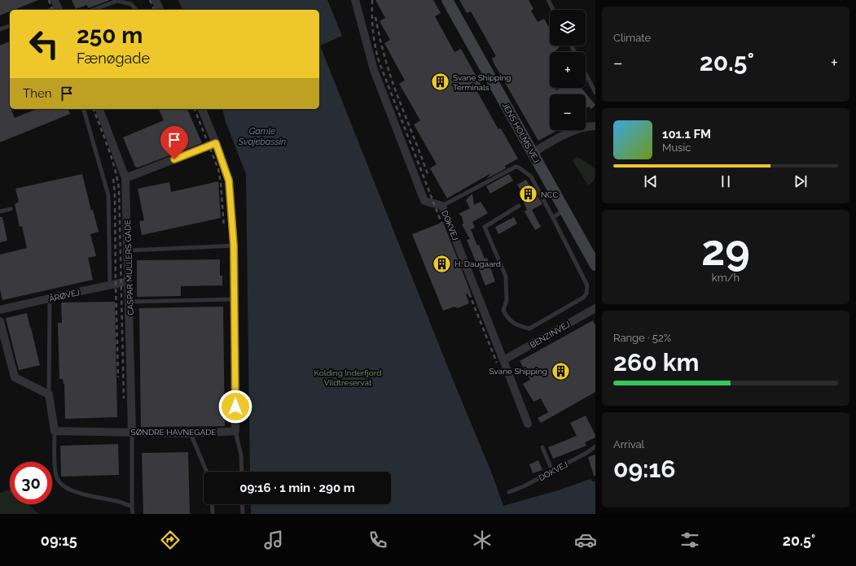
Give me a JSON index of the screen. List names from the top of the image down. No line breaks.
{"streets":{"main road":["JENS HOLMS VEJ"],"street":["DOKVEJ","CASPAR MÜLLERS GADE","ÅRØVEJ","BENZINVEJ","SØNDRE HAVNEGADE"]},"crossings":[["DOKVEJ","BENZINVEJ"],["CASPAR MÜLLERS GADE","ÅRØVEJ"],["CASPAR MÜLLERS GADE","SØNDRE HAVNEGADE"]],"water":["Gamle Svajebassin"],"parks":["Kolding Inderfjord Vildtreservat"],"places":{"building":["Svane Shipping Terminals","NCC","H. Daugaard","Svane Shipping"]},"page":{"tile":["Climate",["29","km/h"],["Range · 52%","260 km"],["Arrival","09:16"]],"map_buttons":["+","−"],"turn":["250 m","Fænøgade"],"heat":["−","20.5°","+"],"then":"Then","song":["101.1 FM","Music"],"limit":"30","trip":"09:16 · 1 min · 290 m","tabs":["09:15","20.5°"]}}
